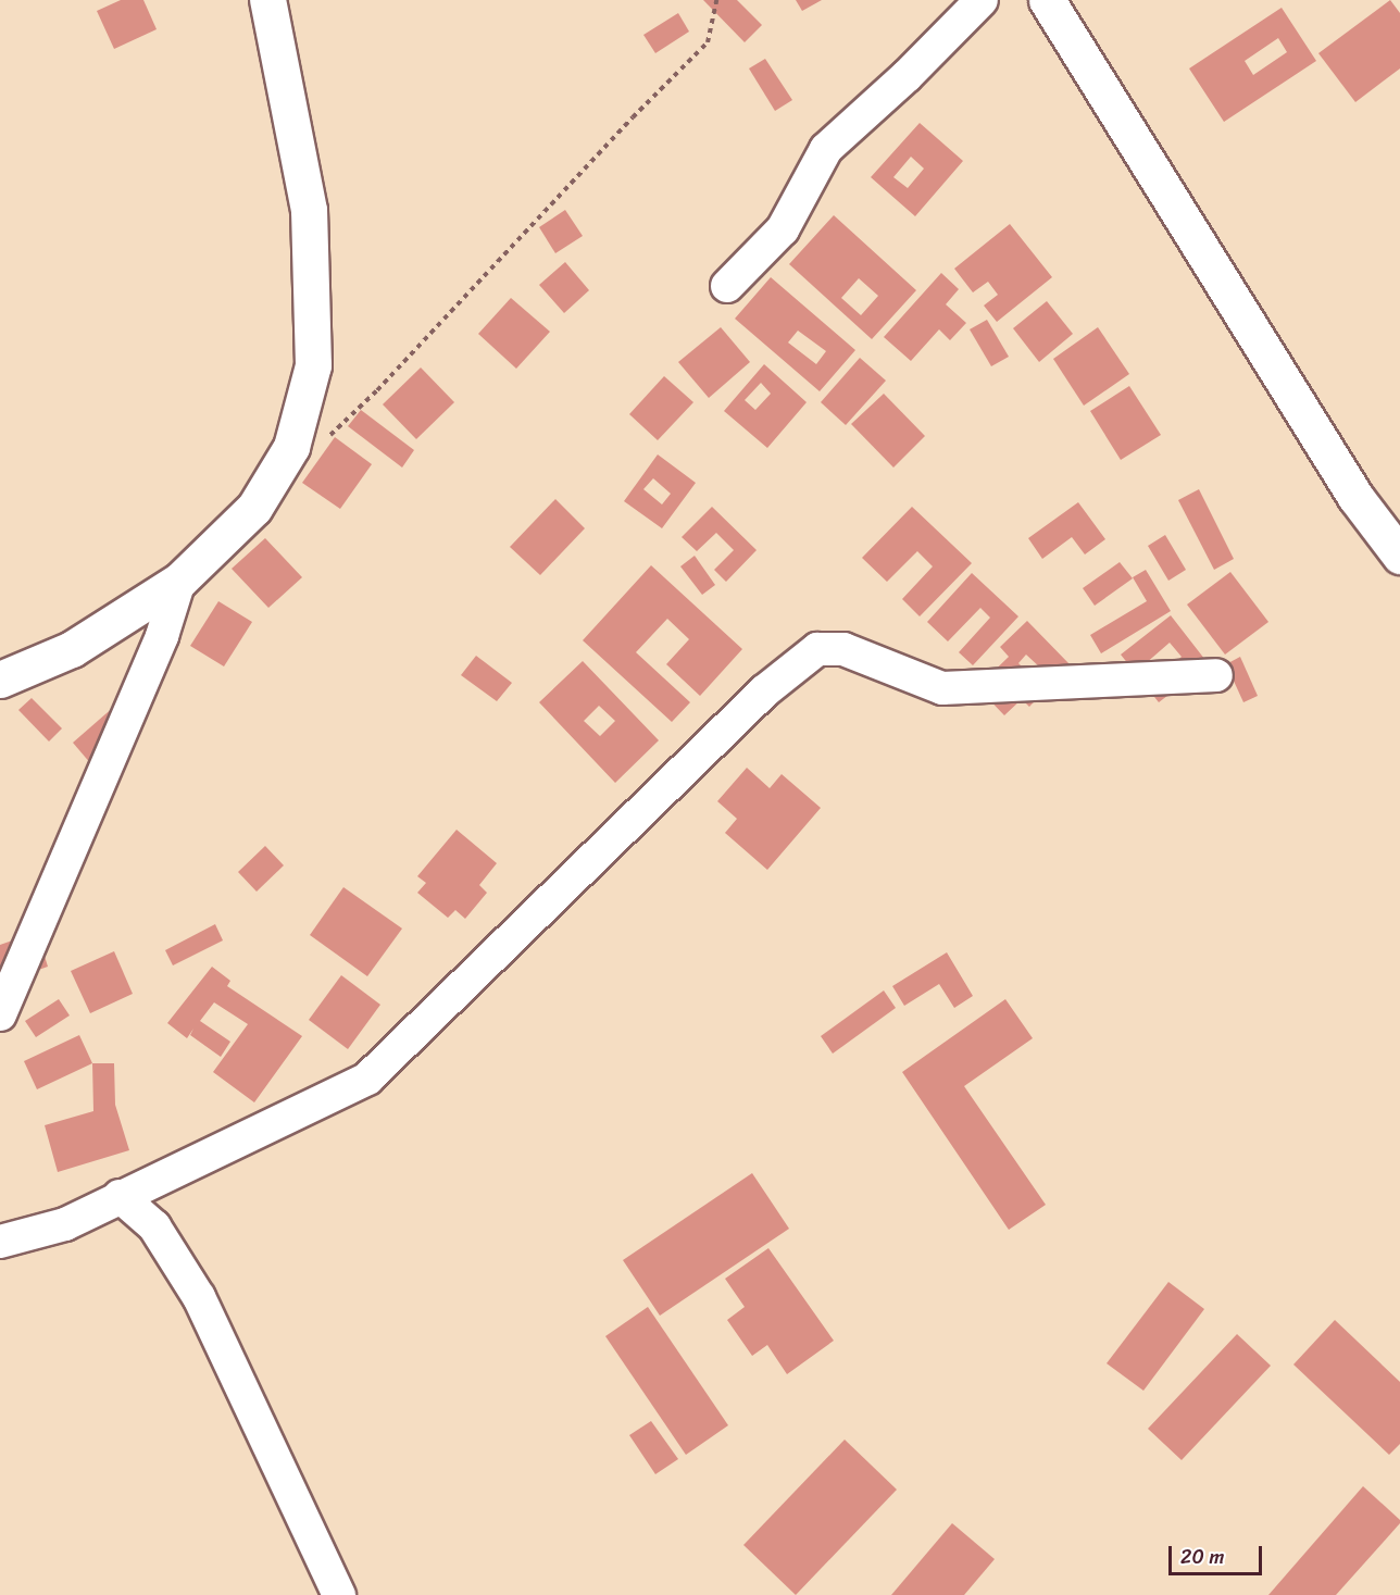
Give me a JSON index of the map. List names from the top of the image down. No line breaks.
{"scale_bar":"20 m"}
